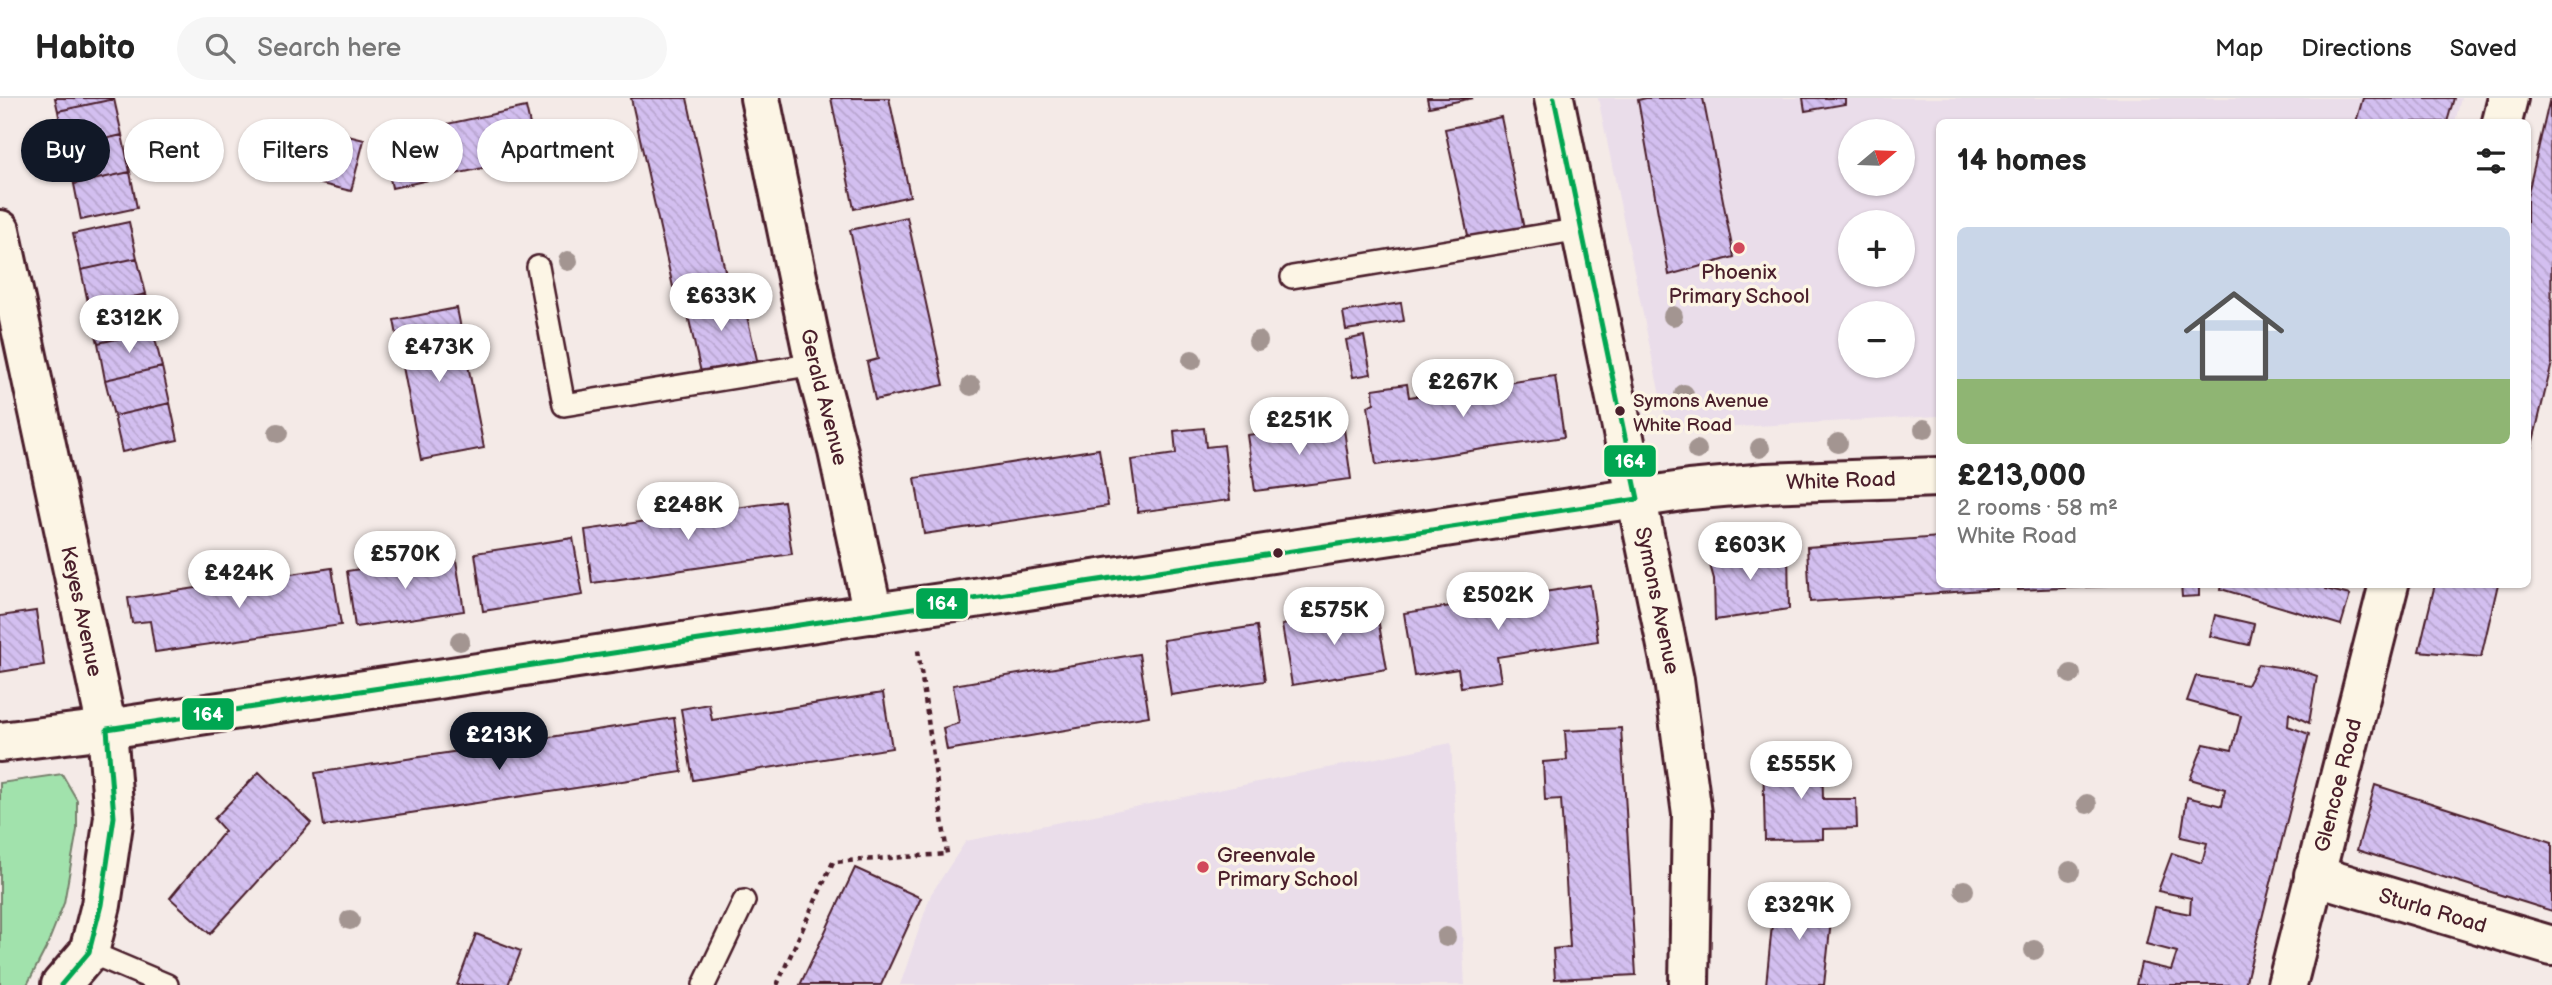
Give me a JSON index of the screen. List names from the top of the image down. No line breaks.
{"streets":{"street":["Gerald Avenue","White Road","Symons Avenue","Keyes Avenue","Glencoe Road","Sturla Road"]},"crossings":[["Gerald Avenue","White Road"],["White Road","Symons Avenue"],["White Road","Keyes Avenue"],["Glencoe Road","Sturla Road"]],"places":["Phoenix Primary School","Symons Avenue White Road","Greenvale Primary School"],"lines":["transit line 164"],"north":"right","page":{"header":"Habito","search":"Search here","nav":["Map","Directions","Saved"],"map_buttons":["+","−"],"chip":["Buy","Rent","Filters","New","Apartment"],"heading":"14 homes","list":[{"name":"£213,000","note":"2 rooms · 58 m² · White Road"}],"price":["£633K","£312K","£473K","£267K","£251K","£248K","£603K","£570K","£424K","£502K","£575K","£213K","£555K","£329K"]}}
